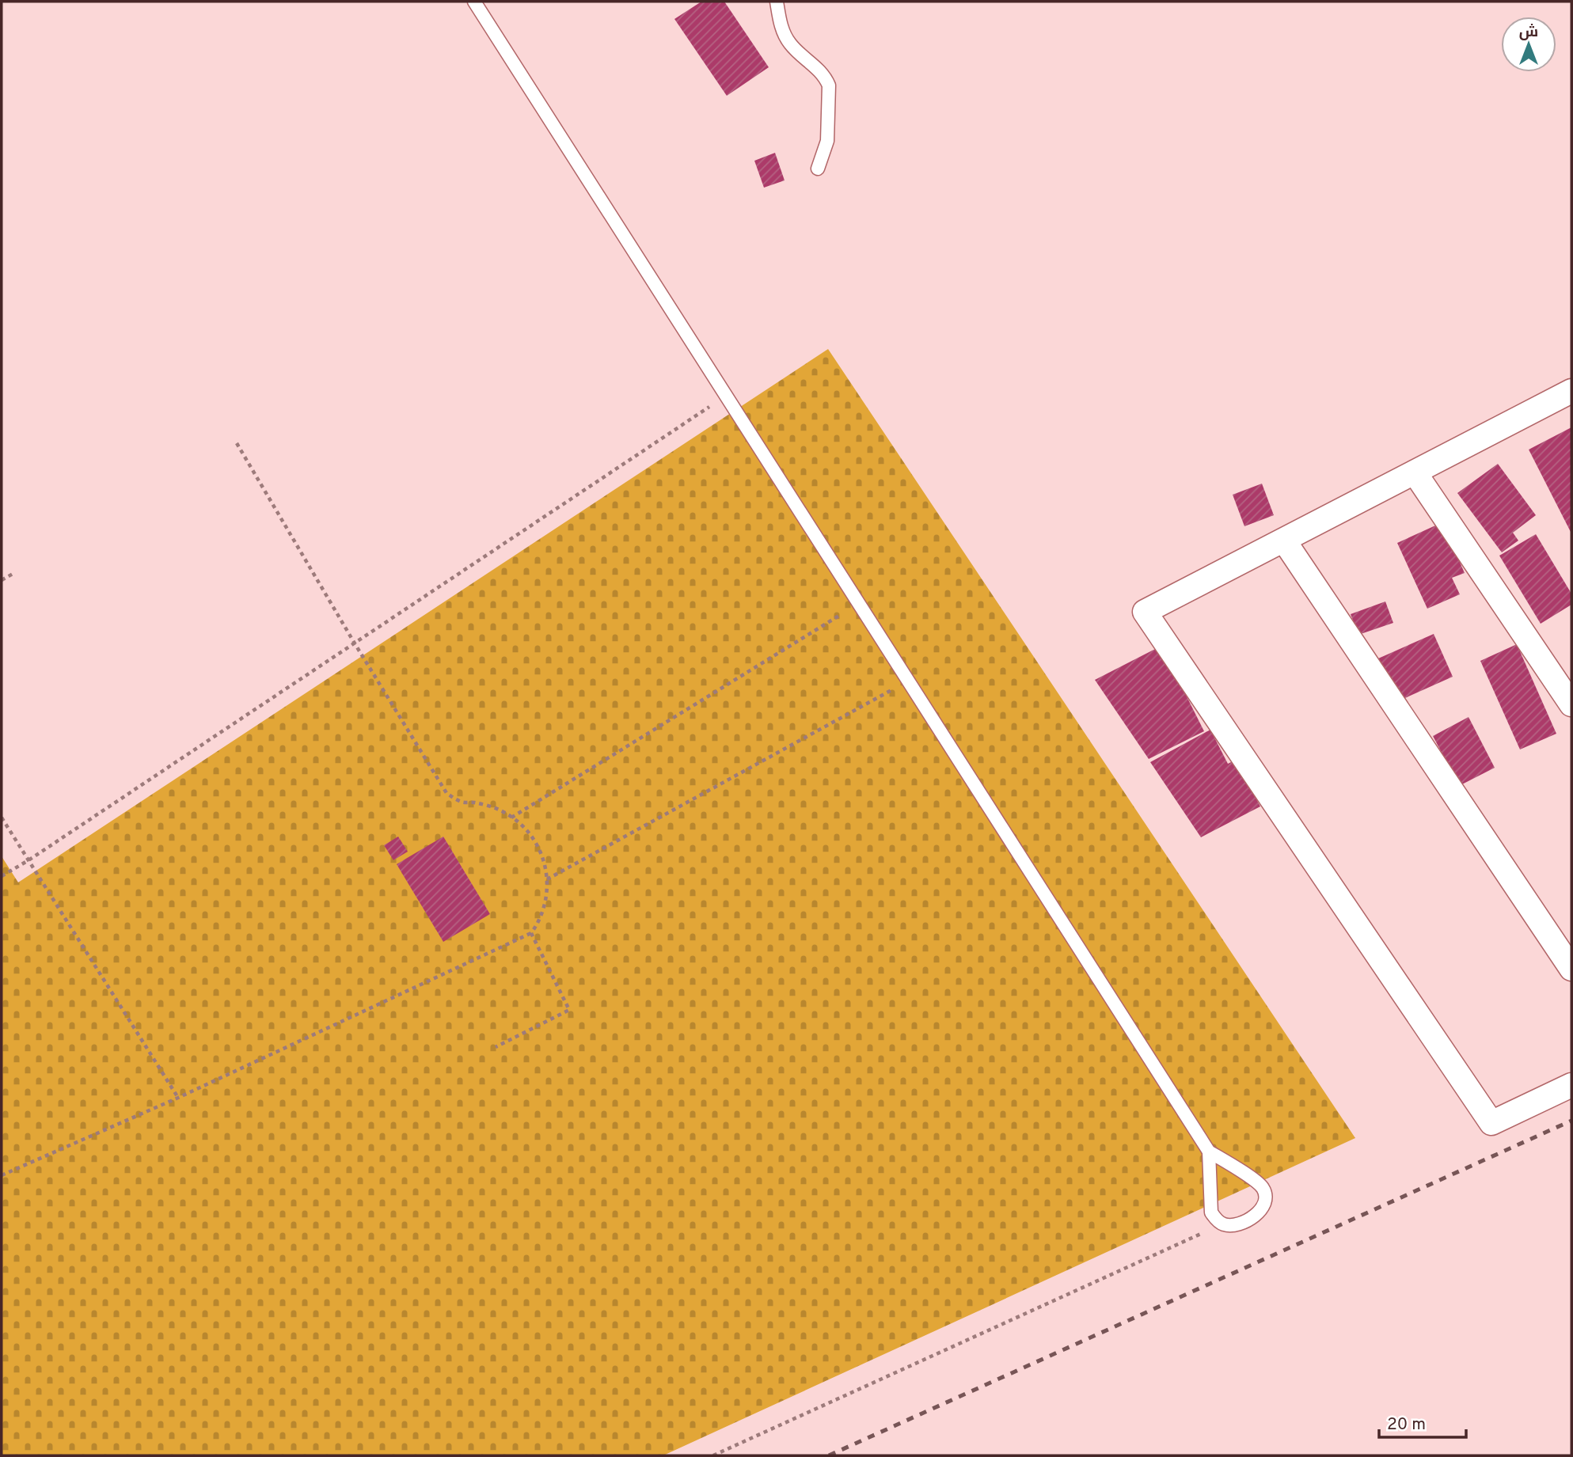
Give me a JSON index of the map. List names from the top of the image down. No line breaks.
{"scale_bar":"20 m","north":"top"}
